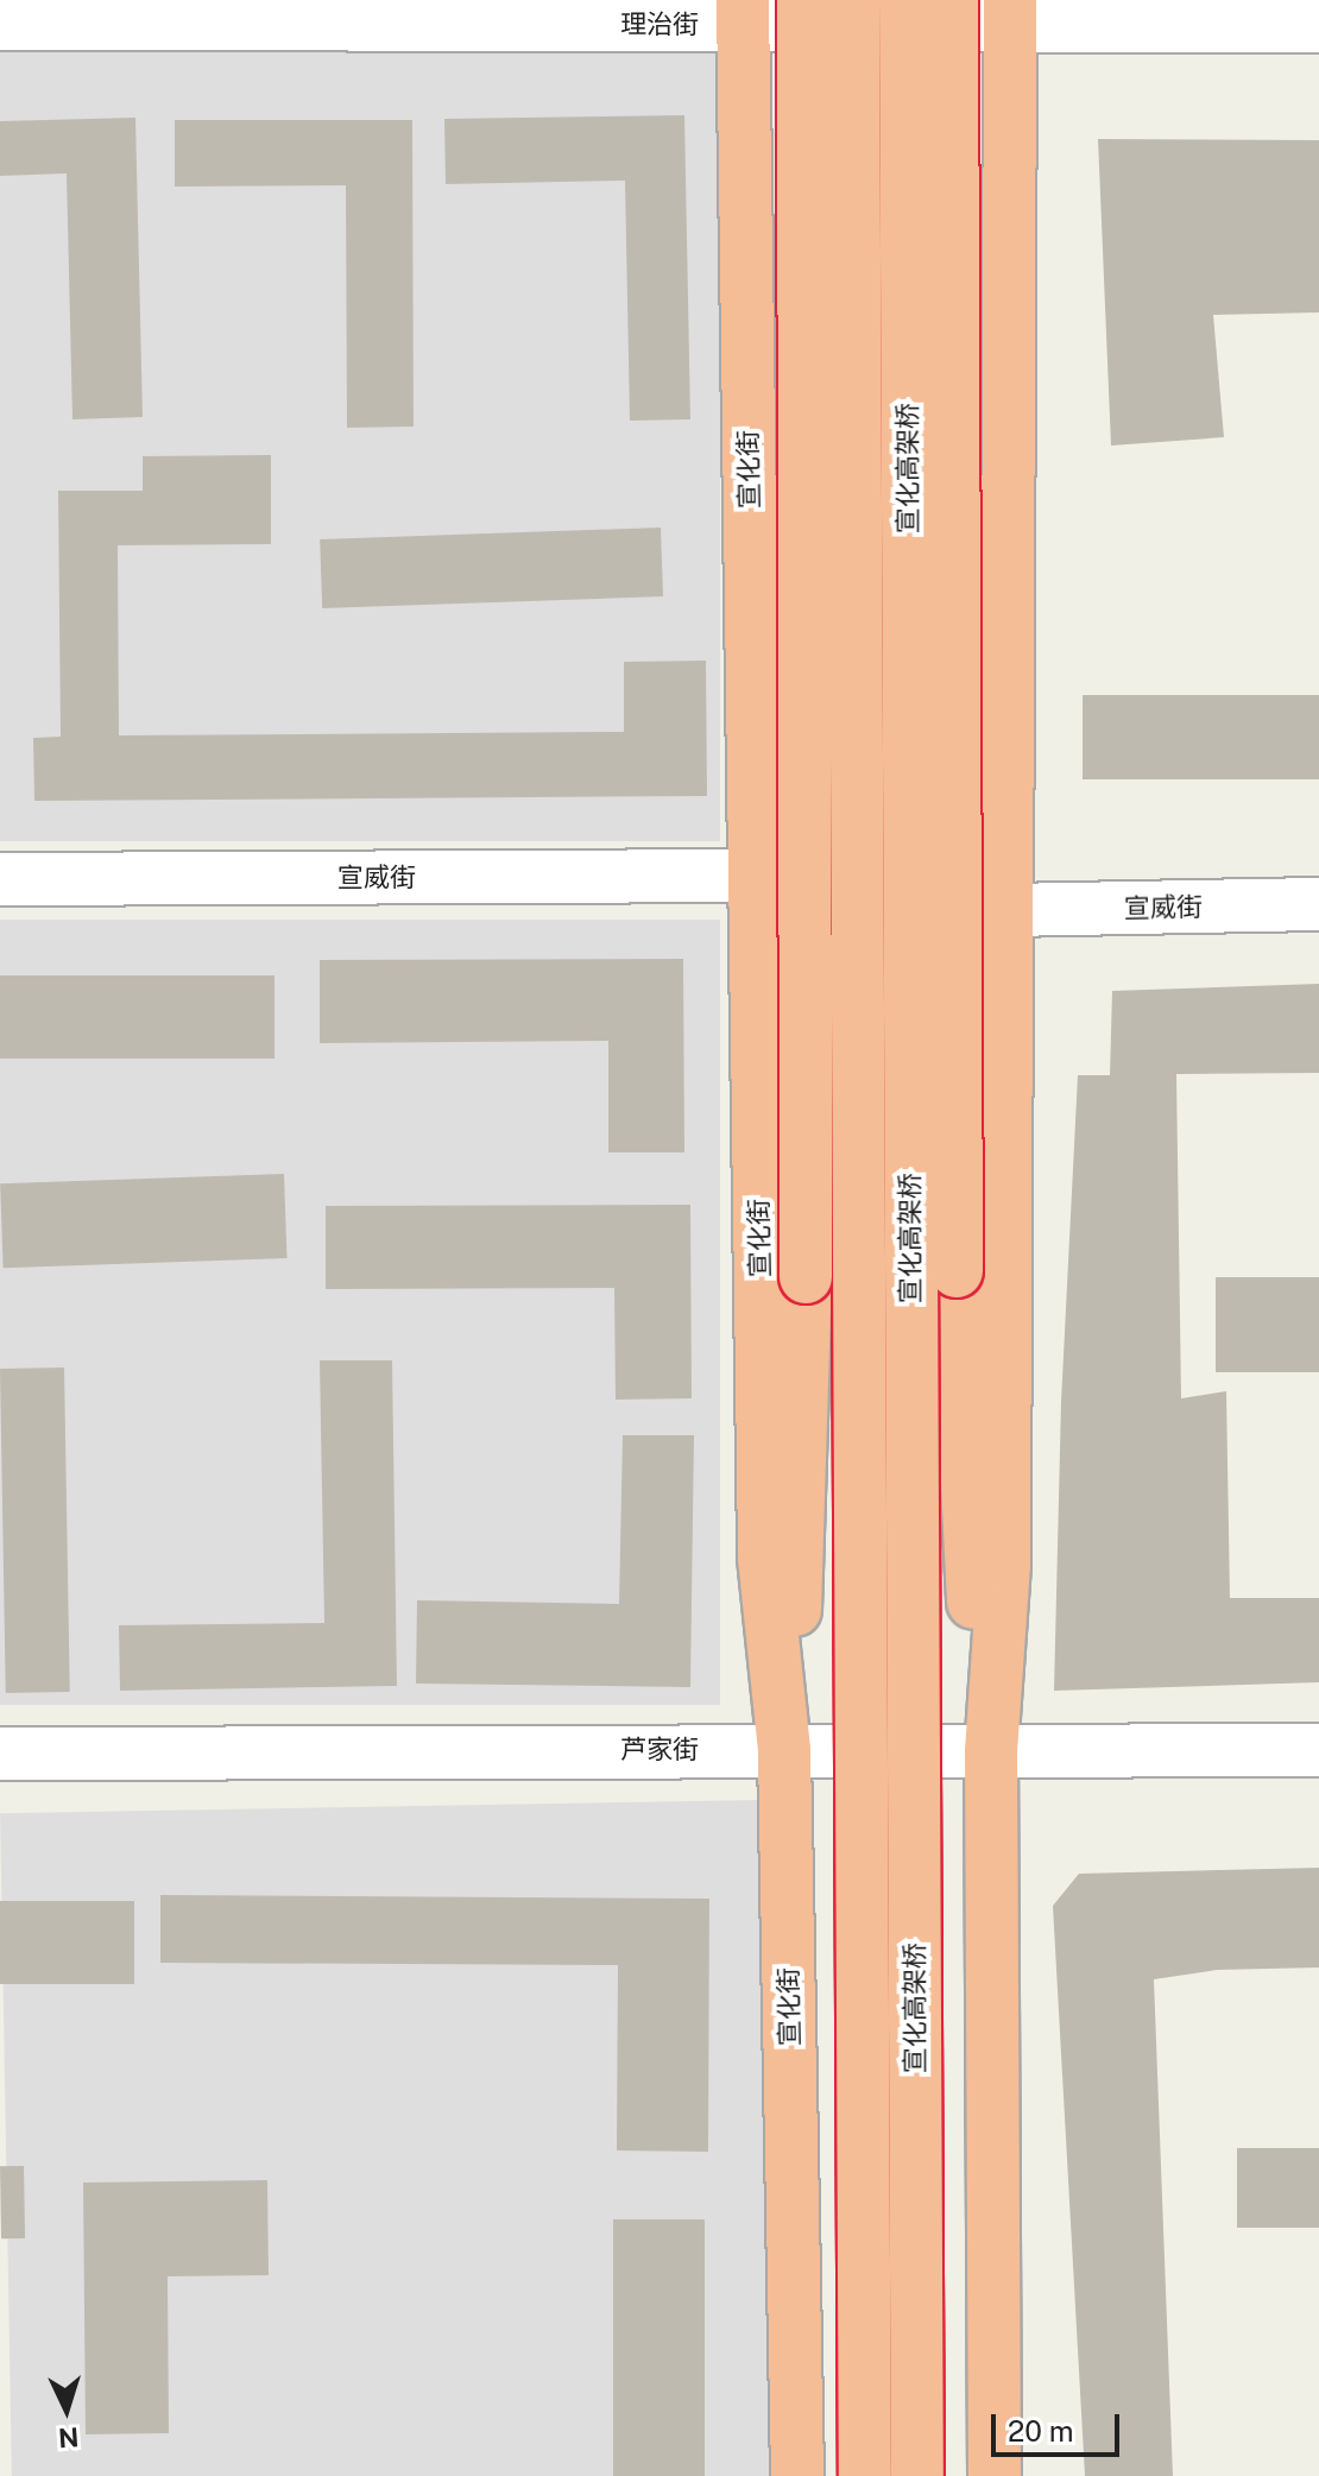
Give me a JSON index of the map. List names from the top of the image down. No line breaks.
{"streets":{"highway":["宣化高架桥","宣化街"],"street":["理治街","宣威街","芦家街"]},"crossings":[["理治街","宣化街"],["宣化街","宣威街"],["宣化街","芦家街"]],"scale_bar":"20 m","north":"bottom"}
